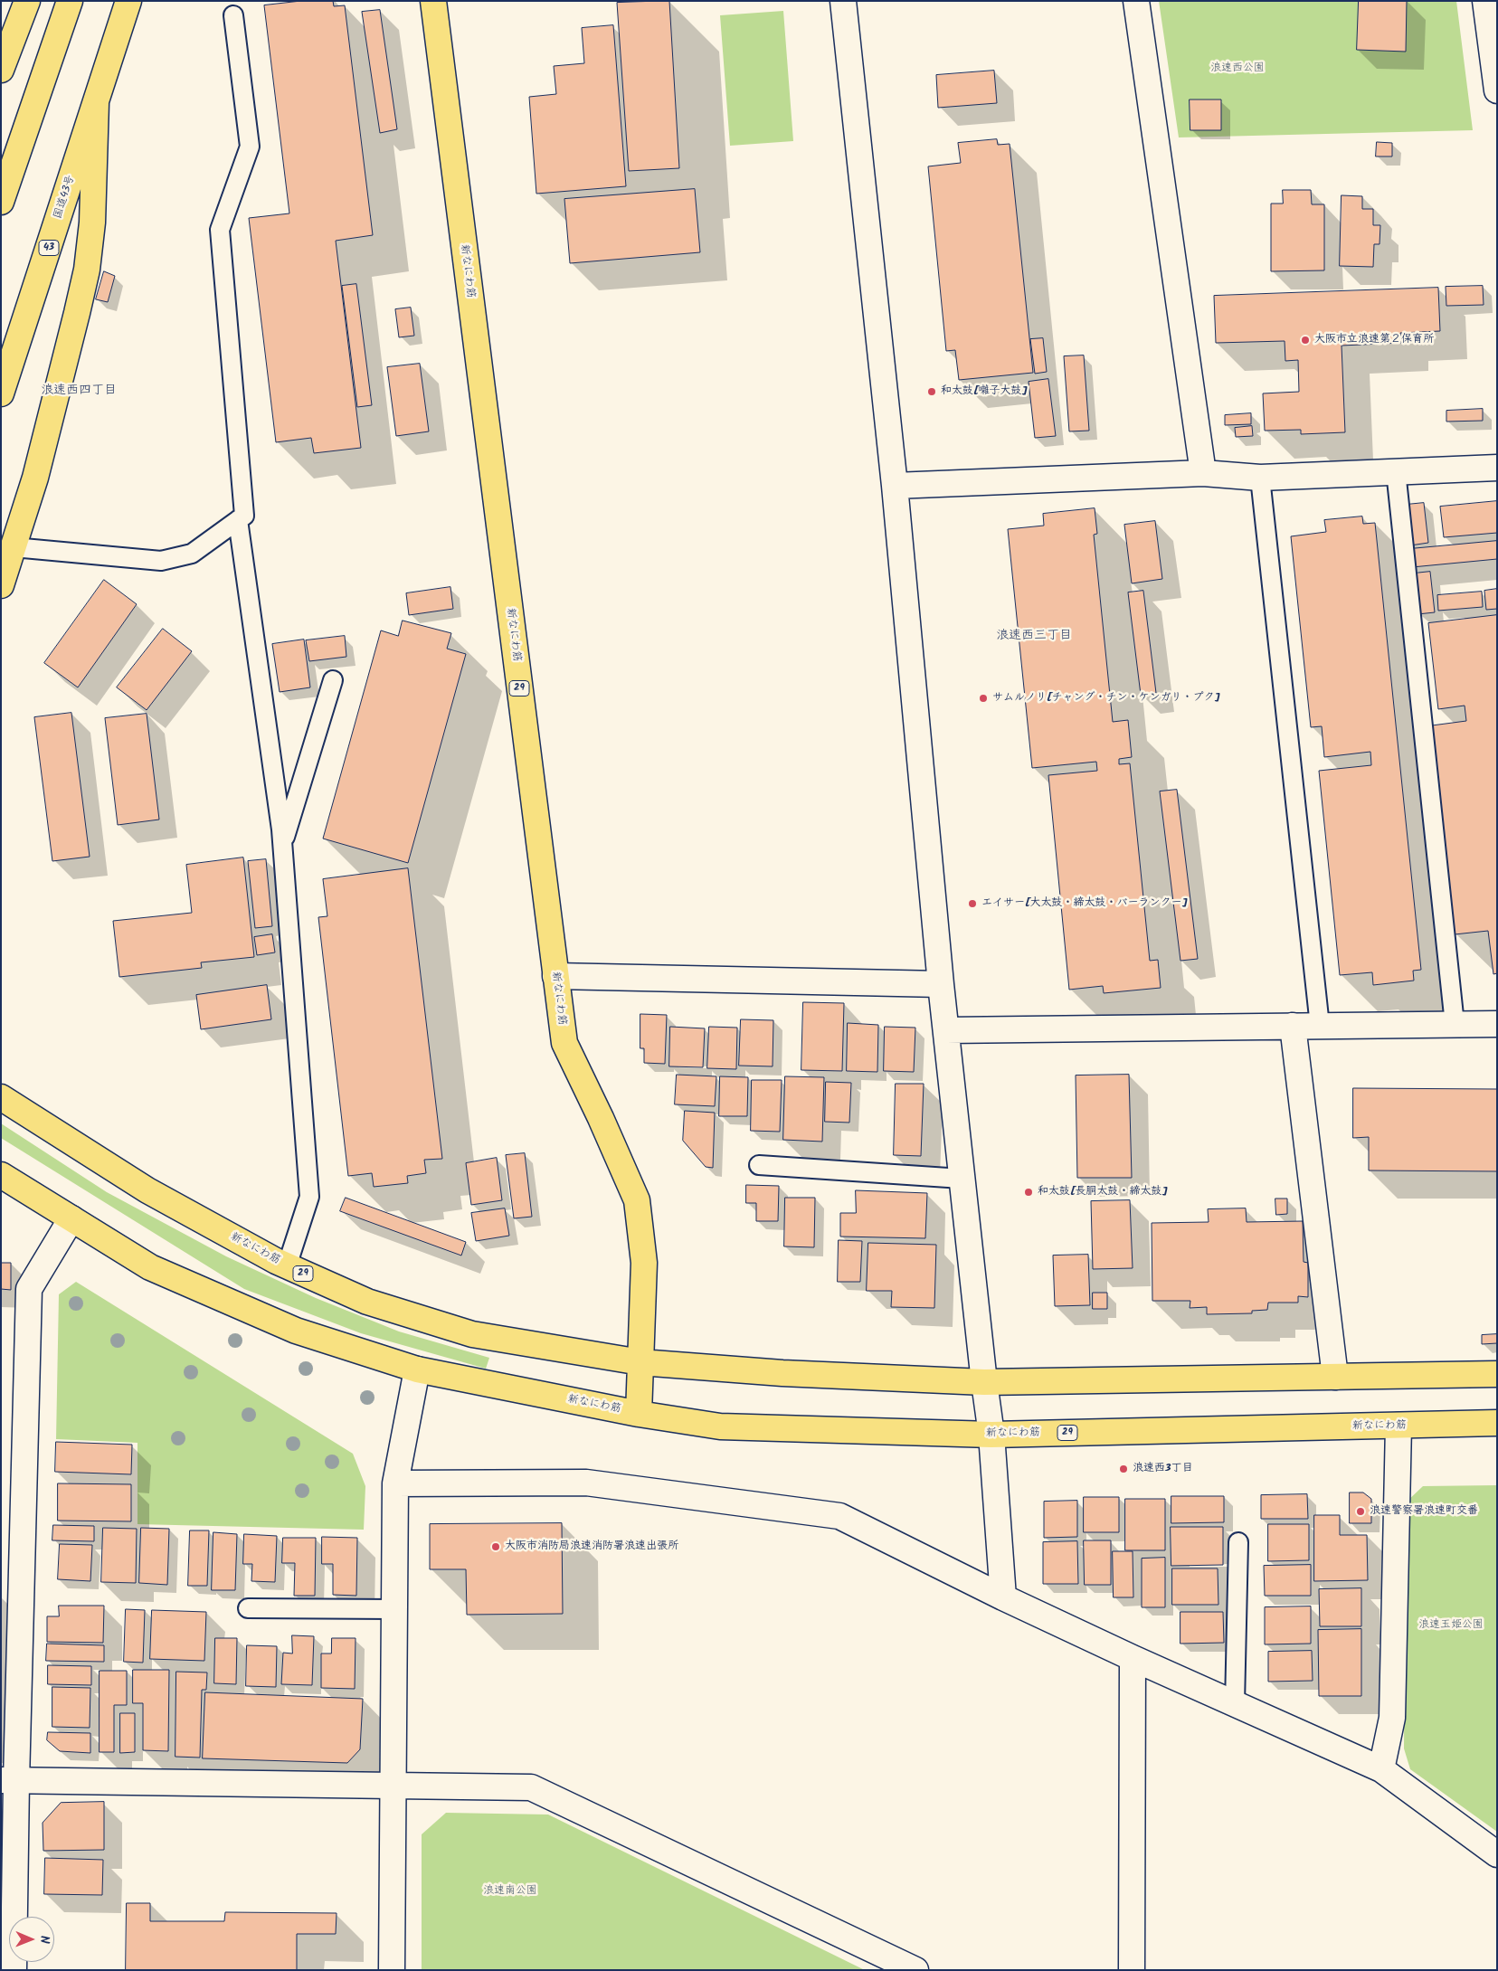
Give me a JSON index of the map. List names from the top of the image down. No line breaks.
{"streets":{"main road":["国道43号","43","新なにわ筋","29"]},"districts":["浪速西四丁目","浪速西三丁目"],"parks":["浪速西公園","浪速玉姫公園","浪速南公園"],"places":["大阪市立浪速第２保育所","和太鼓[囃子大鼓]","サムルノリ[チャング・チン・ケンガリ・プク]","エイサー[大太鼓・締太鼓・バーランクー]","和太鼓[長胴太鼓・締太鼓]","浪速西3丁目","浪速警察署浪速町交番","大阪市消防局浪速消防署浪速出張所"],"north":"right"}
